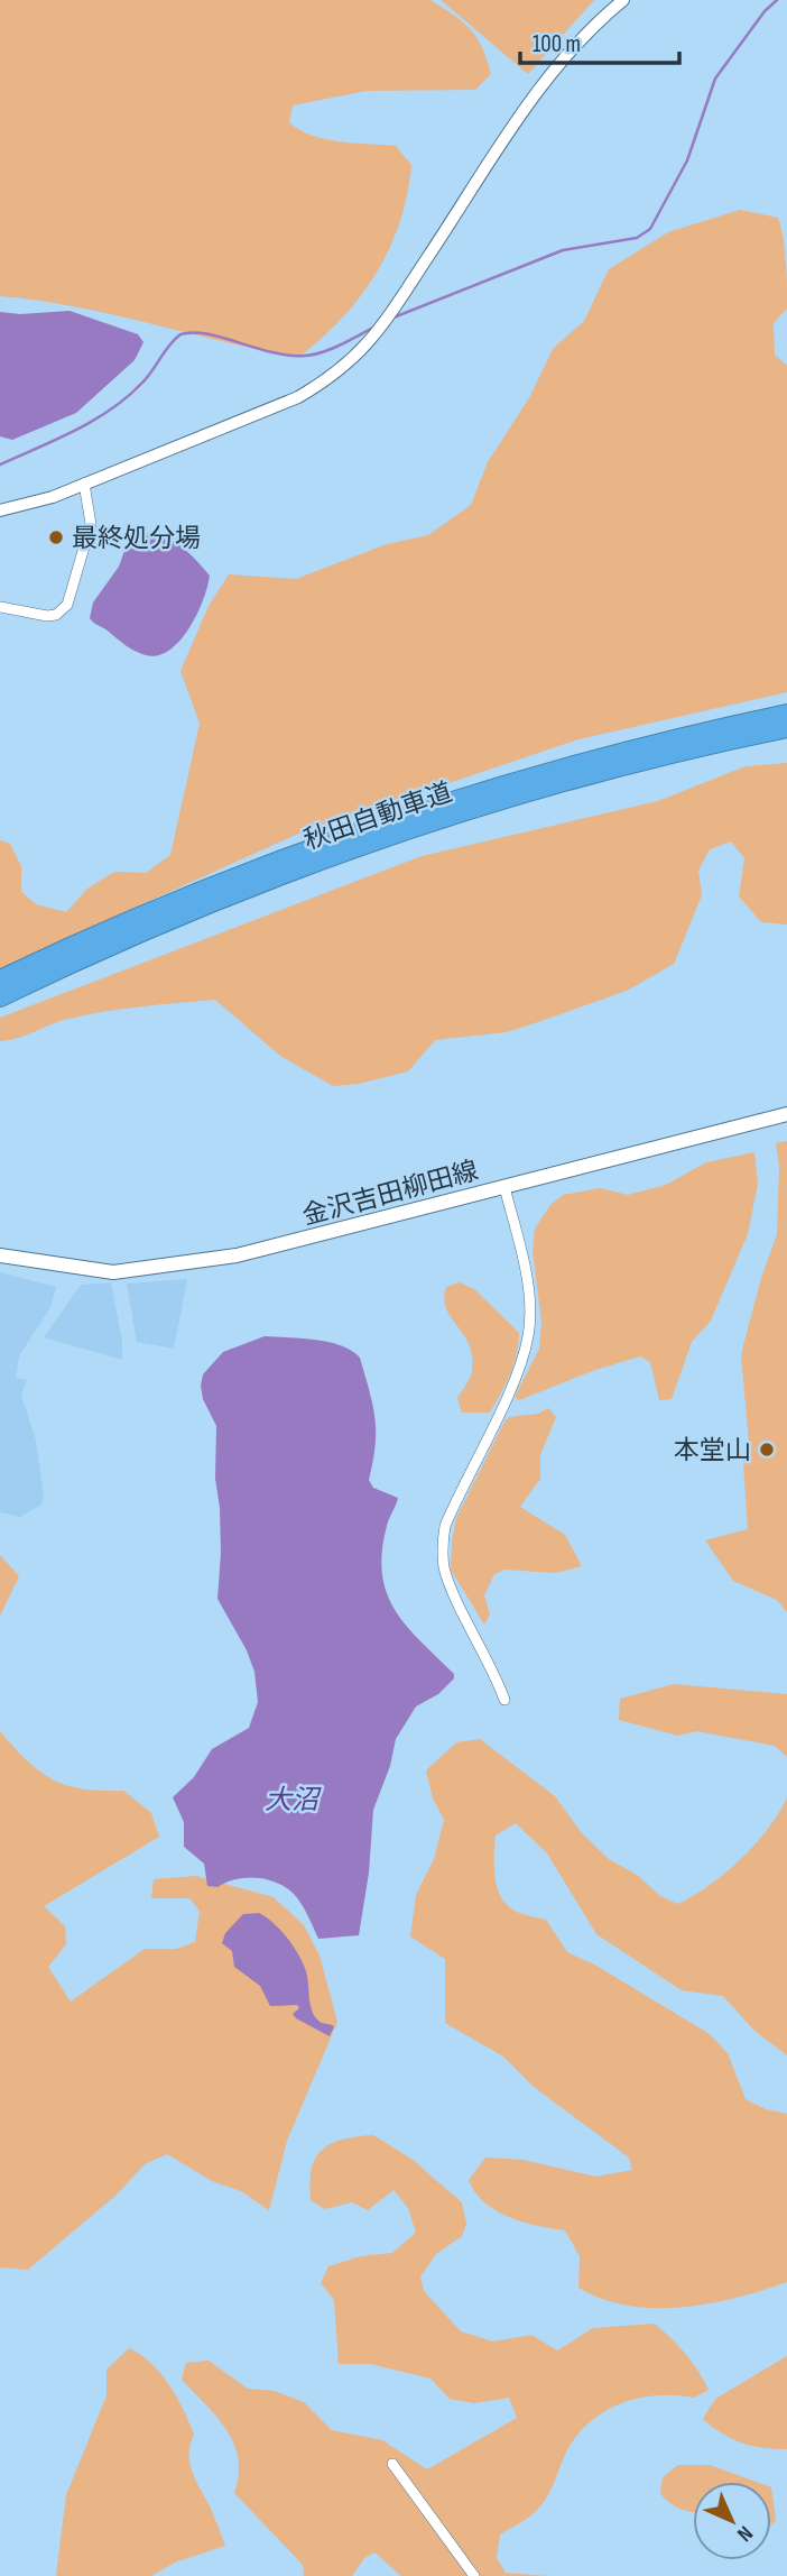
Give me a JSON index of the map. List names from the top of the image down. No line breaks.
{"streets":{"highway":["秋田自動車道"],"main road":["金沢吉田柳田線"]},"water":["大沼"],"places":["最終処分場","本堂山"],"scale_bar":"100 m","north":"bottom right"}
